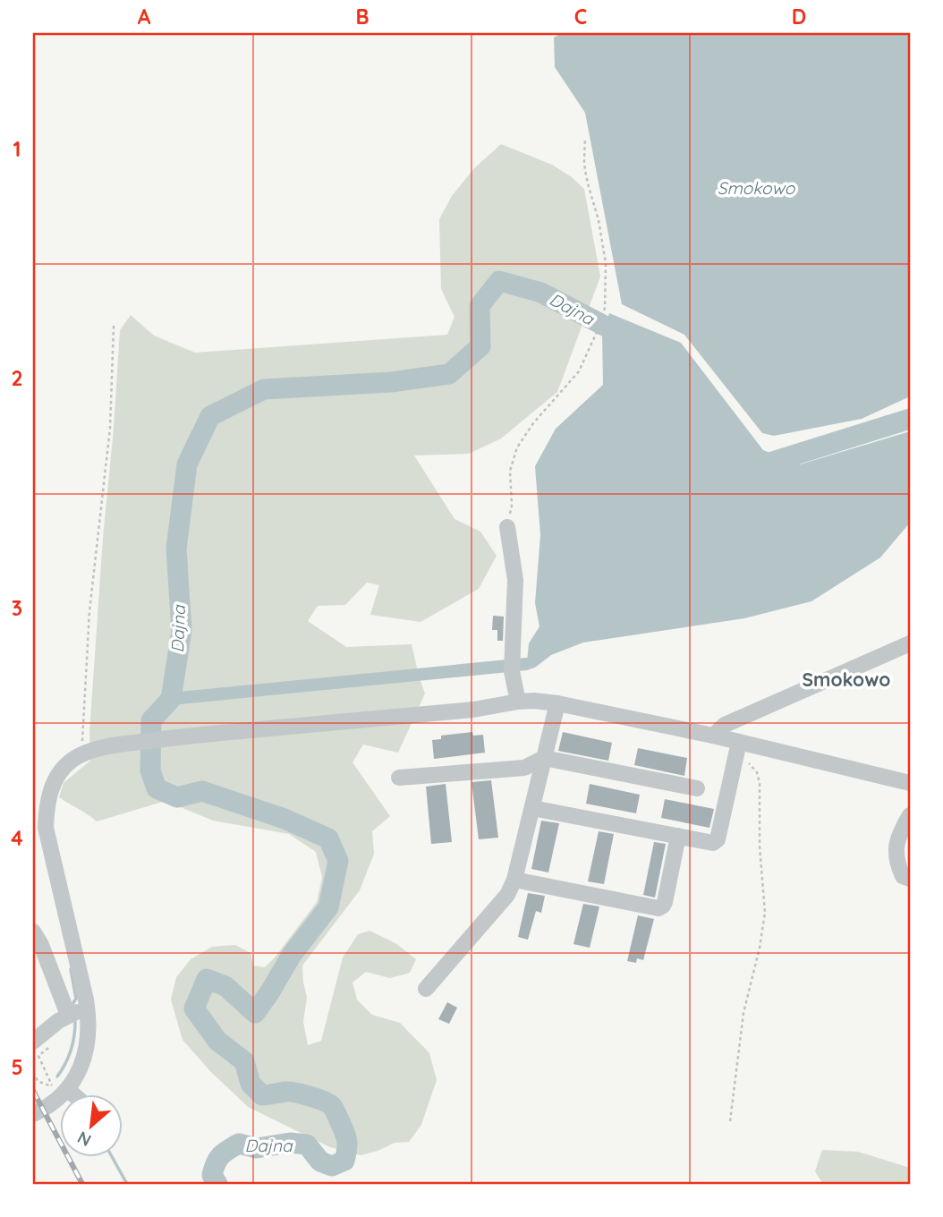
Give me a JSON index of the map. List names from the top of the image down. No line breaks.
{"districts":["Smokowo"],"water":["Smokowo","Dajna"],"north":"bottom left","grid":{"columns":["A","B","C","D"],"rows":["1","2","3","4","5"]}}
